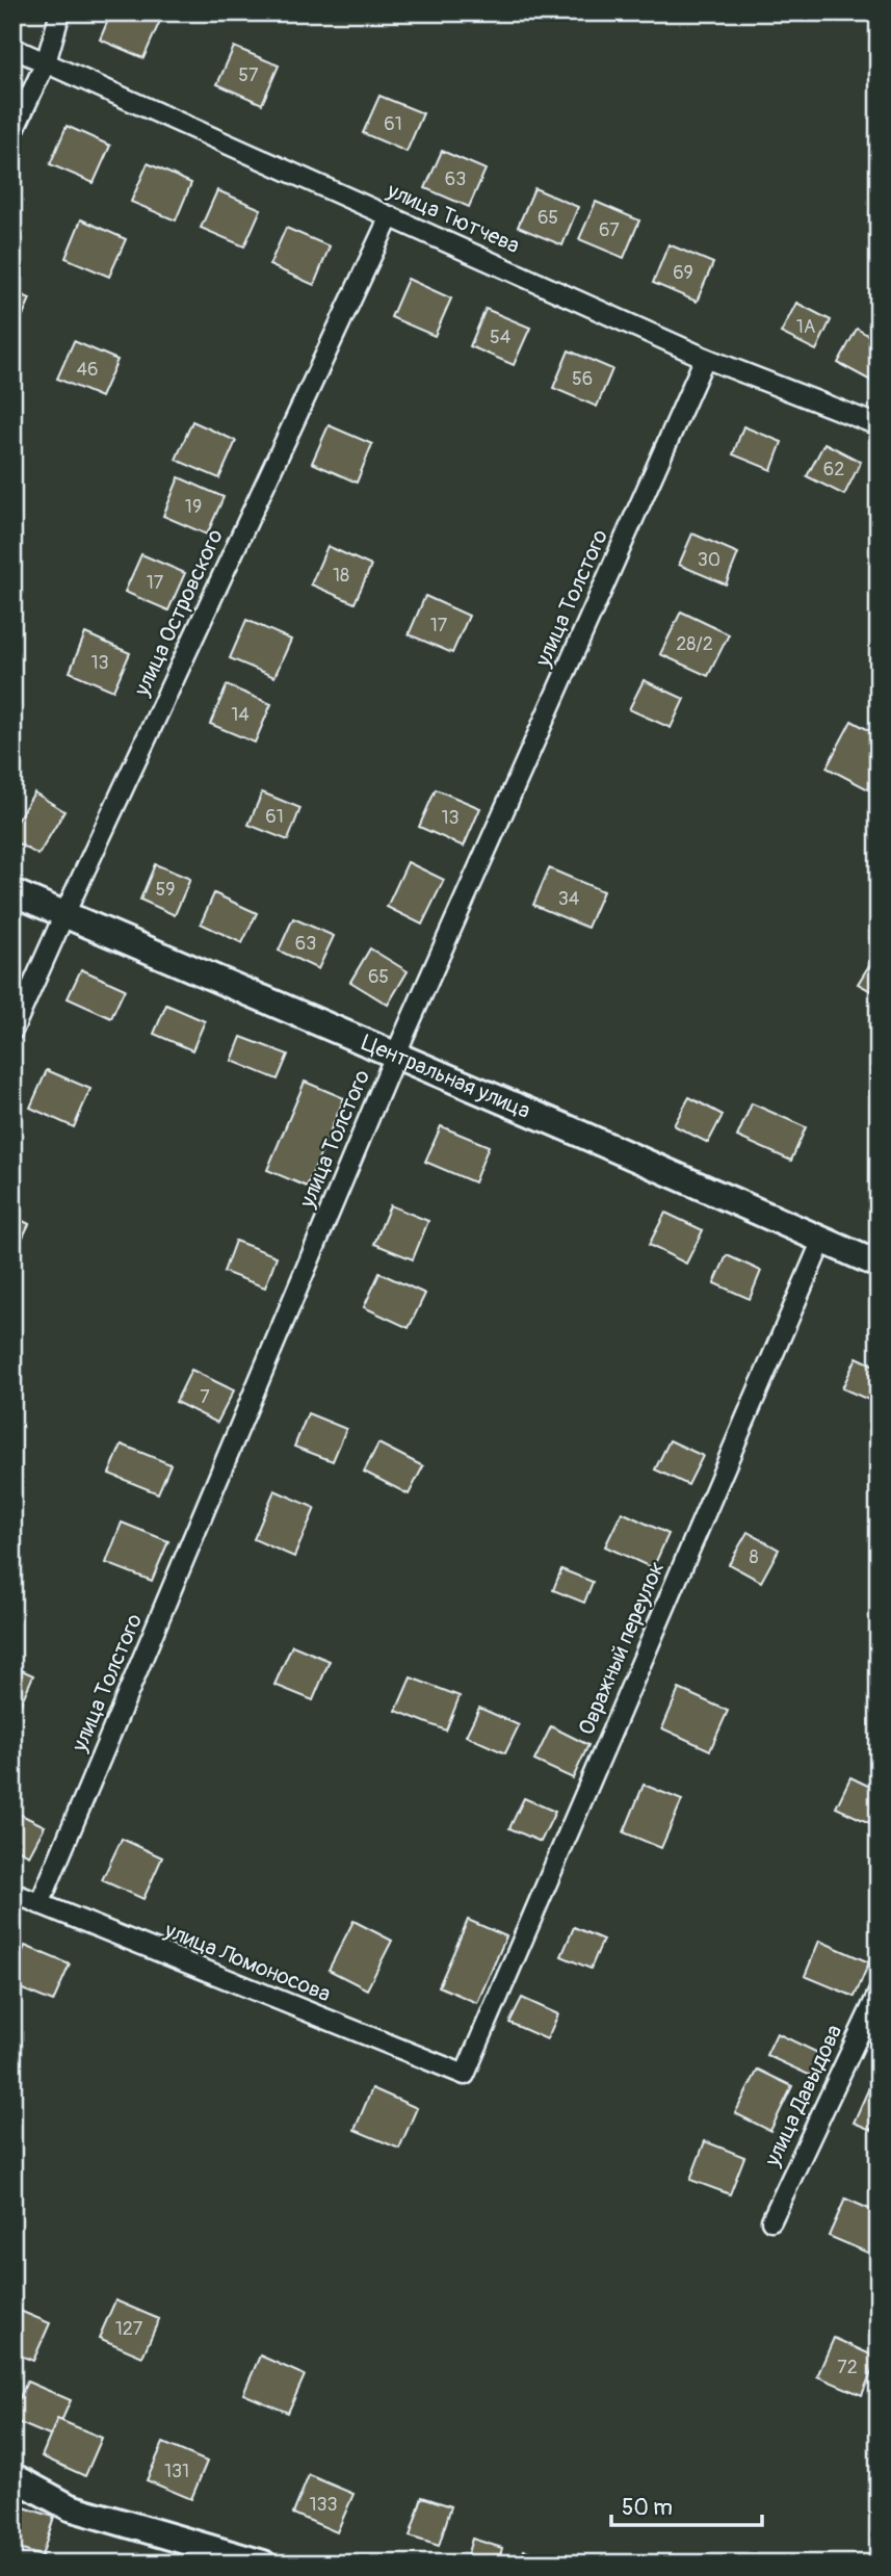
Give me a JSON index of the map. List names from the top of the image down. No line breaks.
{"streets":{"street":["улица Тютчева","улица Толстого","улица Островского","Центральная улица","Овражный переулок","улица Ломоносова","улица Давыдова"]},"crossings":[["улица Тютчева","улица Толстого"],["улица Тютчева","улица Островского"],["улица Толстого","Центральная улица"],["улица Толстого","улица Ломоносова"],["улица Островского","Центральная улица"],["Центральная улица","Овражный переулок"],["Овражный переулок","улица Ломоносова"]],"house_numbers":["57","61","63","65","67","69","1А","54","46","56","62","19","30","18","17","17","28/2","13","14","61","13","59","34","63","65","7","8","127","72","131","133"],"scale_bar":"50 m"}
